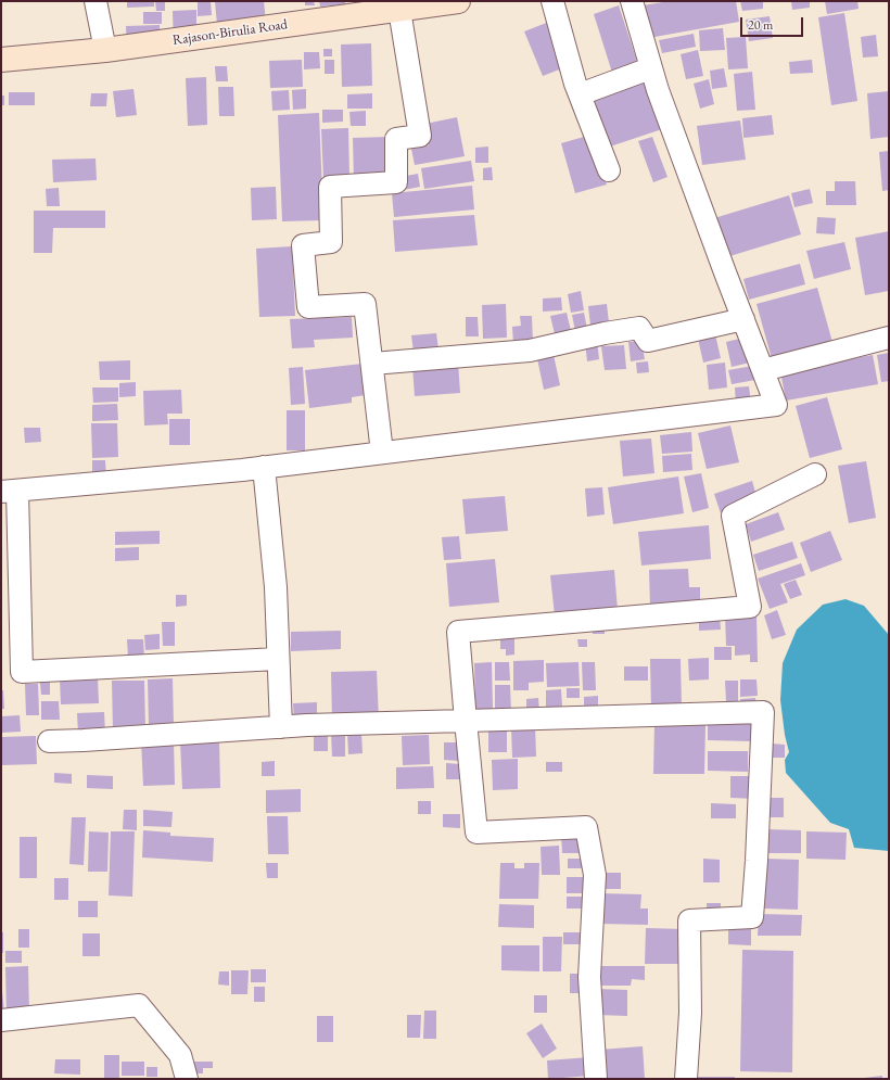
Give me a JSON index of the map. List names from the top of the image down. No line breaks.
{"streets":{"street":["Rajason-Birulia Road"]},"scale_bar":"20 m"}
